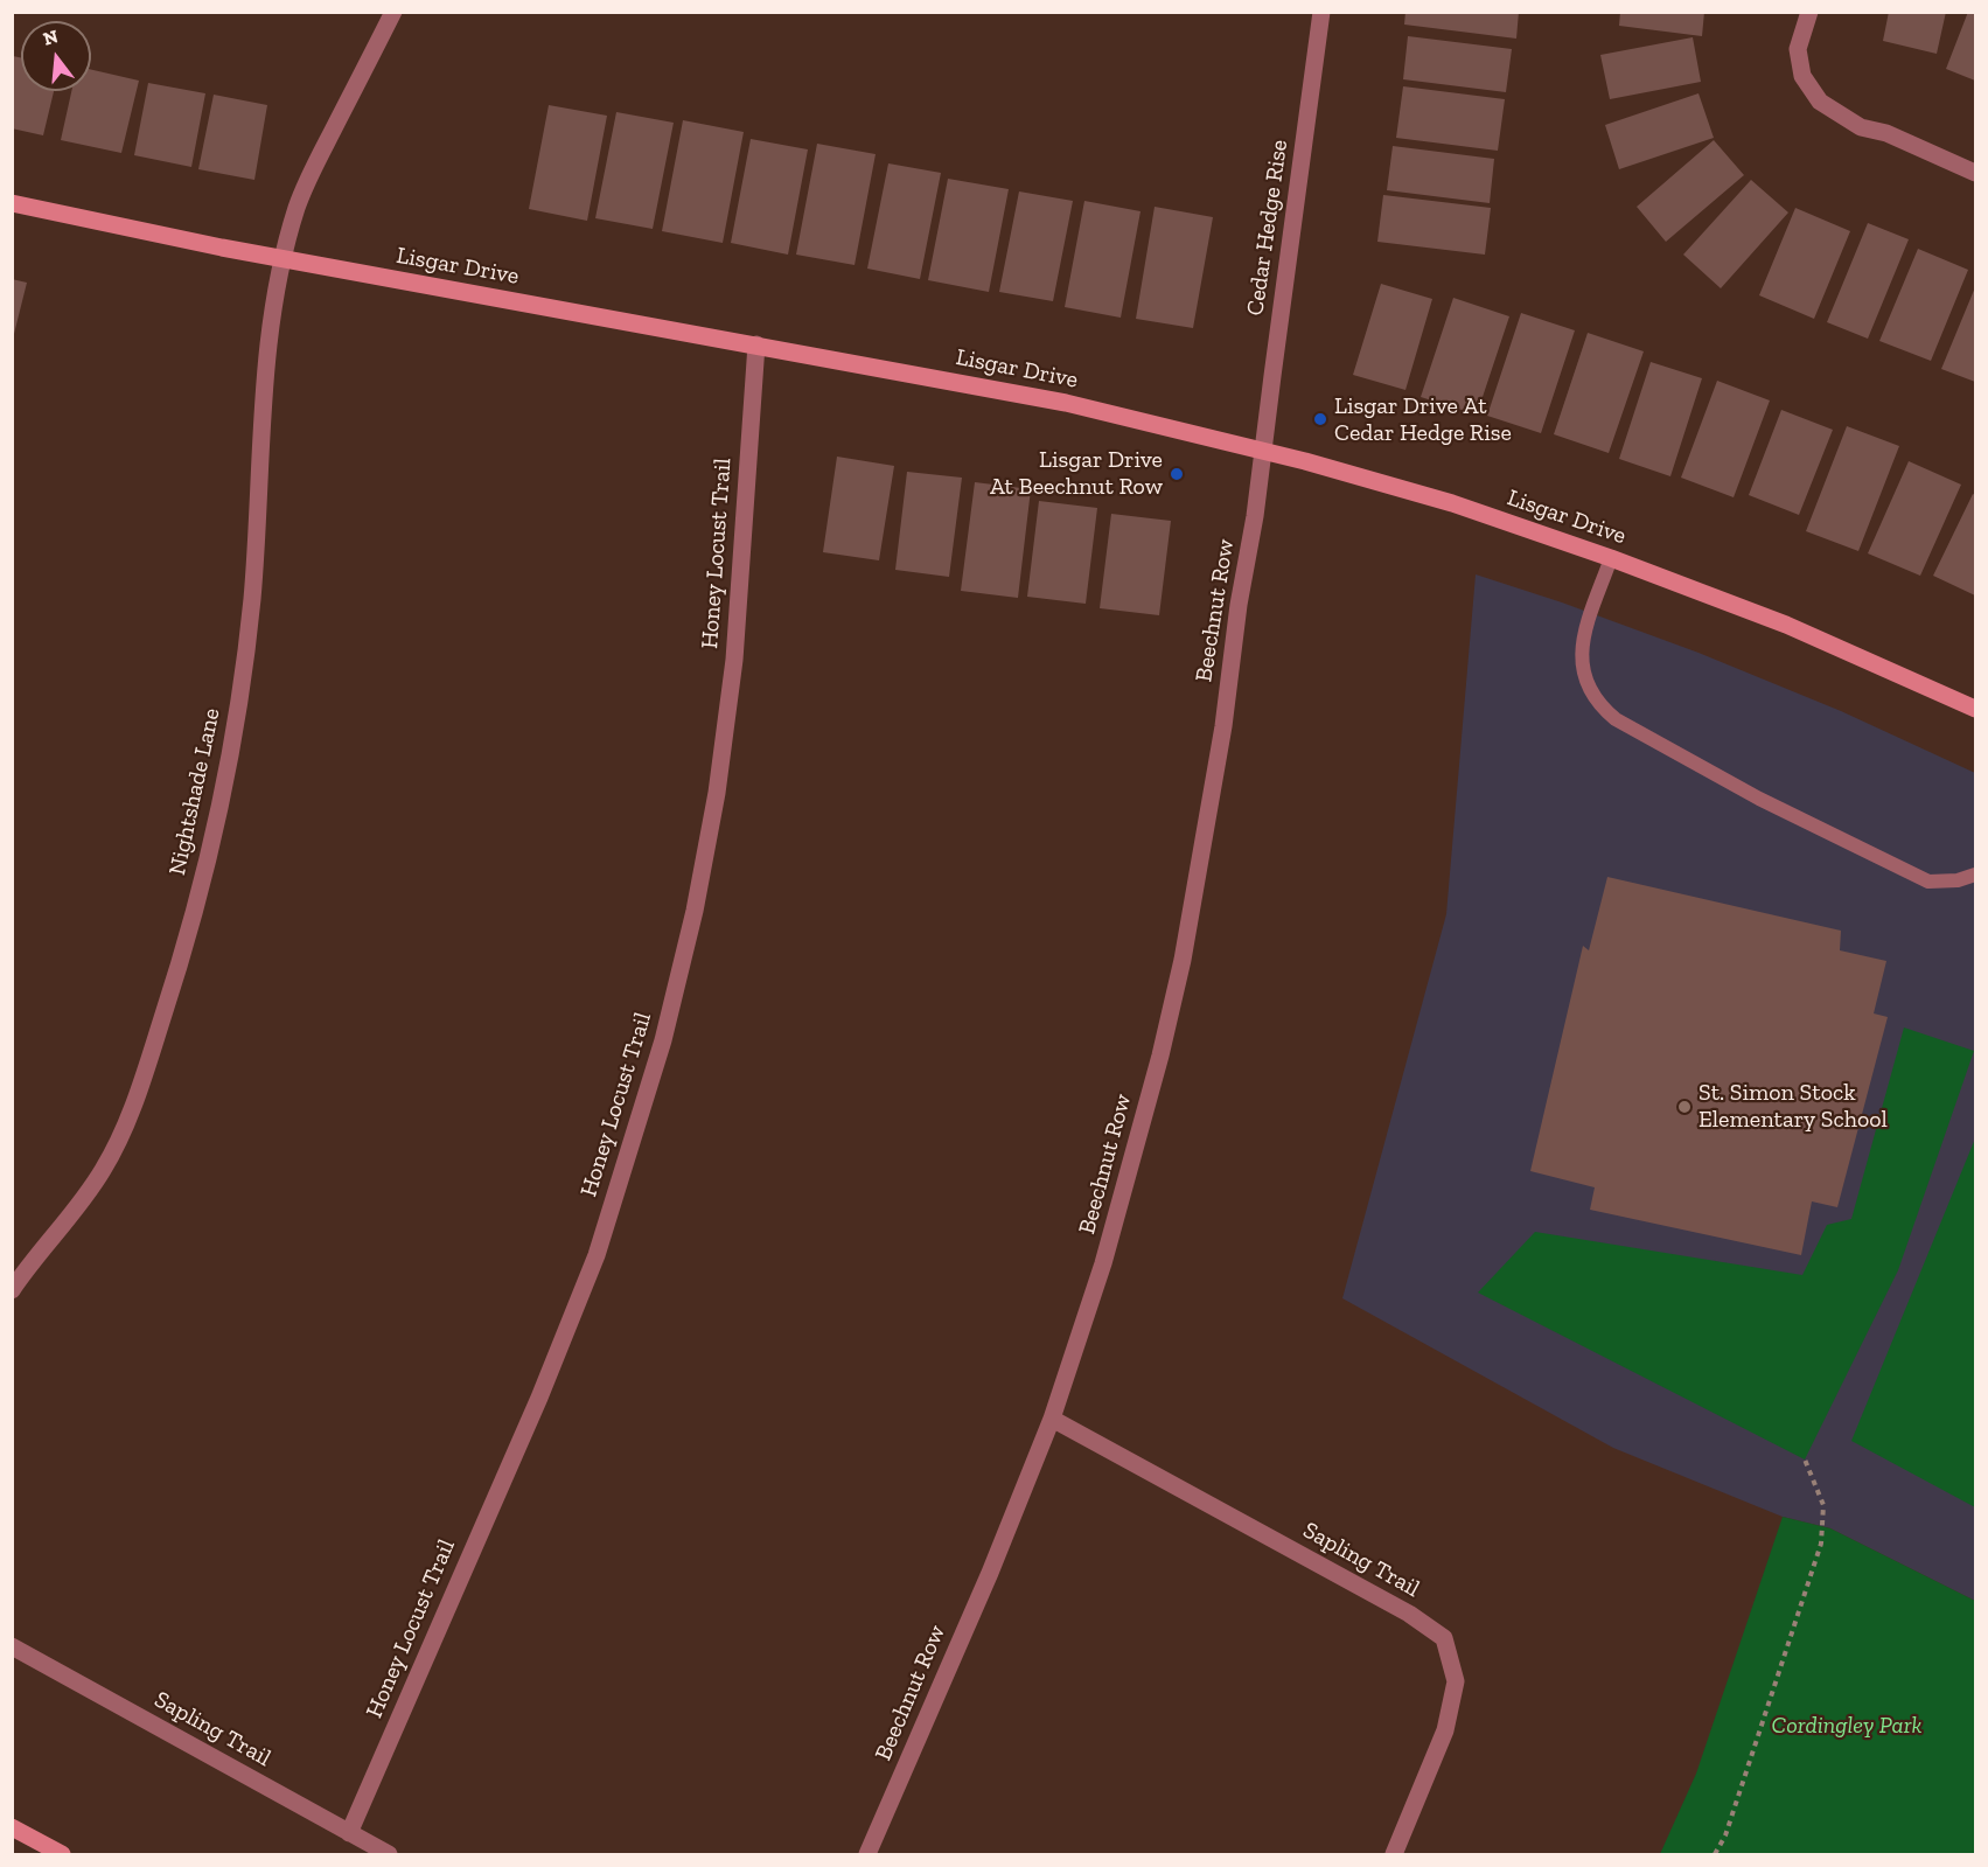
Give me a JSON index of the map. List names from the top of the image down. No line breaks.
{"streets":{"street":["Cedar Hedge Rise","Lisgar Drive","Honey Locust Trail","Beechnut Row","Nightshade Lane","Sapling Trail"]},"crossings":[["Cedar Hedge Rise","Lisgar Drive"],["Cedar Hedge Rise","Beechnut Row"],["Lisgar Drive","Honey Locust Trail"],["Lisgar Drive","Beechnut Row"],["Lisgar Drive","Nightshade Lane"],["Honey Locust Trail","Sapling Trail"],["Beechnut Row","Sapling Trail"]],"parks":["Cordingley Park"],"places":["Lisgar Drive At Cedar Hedge Rise","Lisgar Drive At Beechnut Row","St. Simon Stock Elementary School"],"north":"top"}
